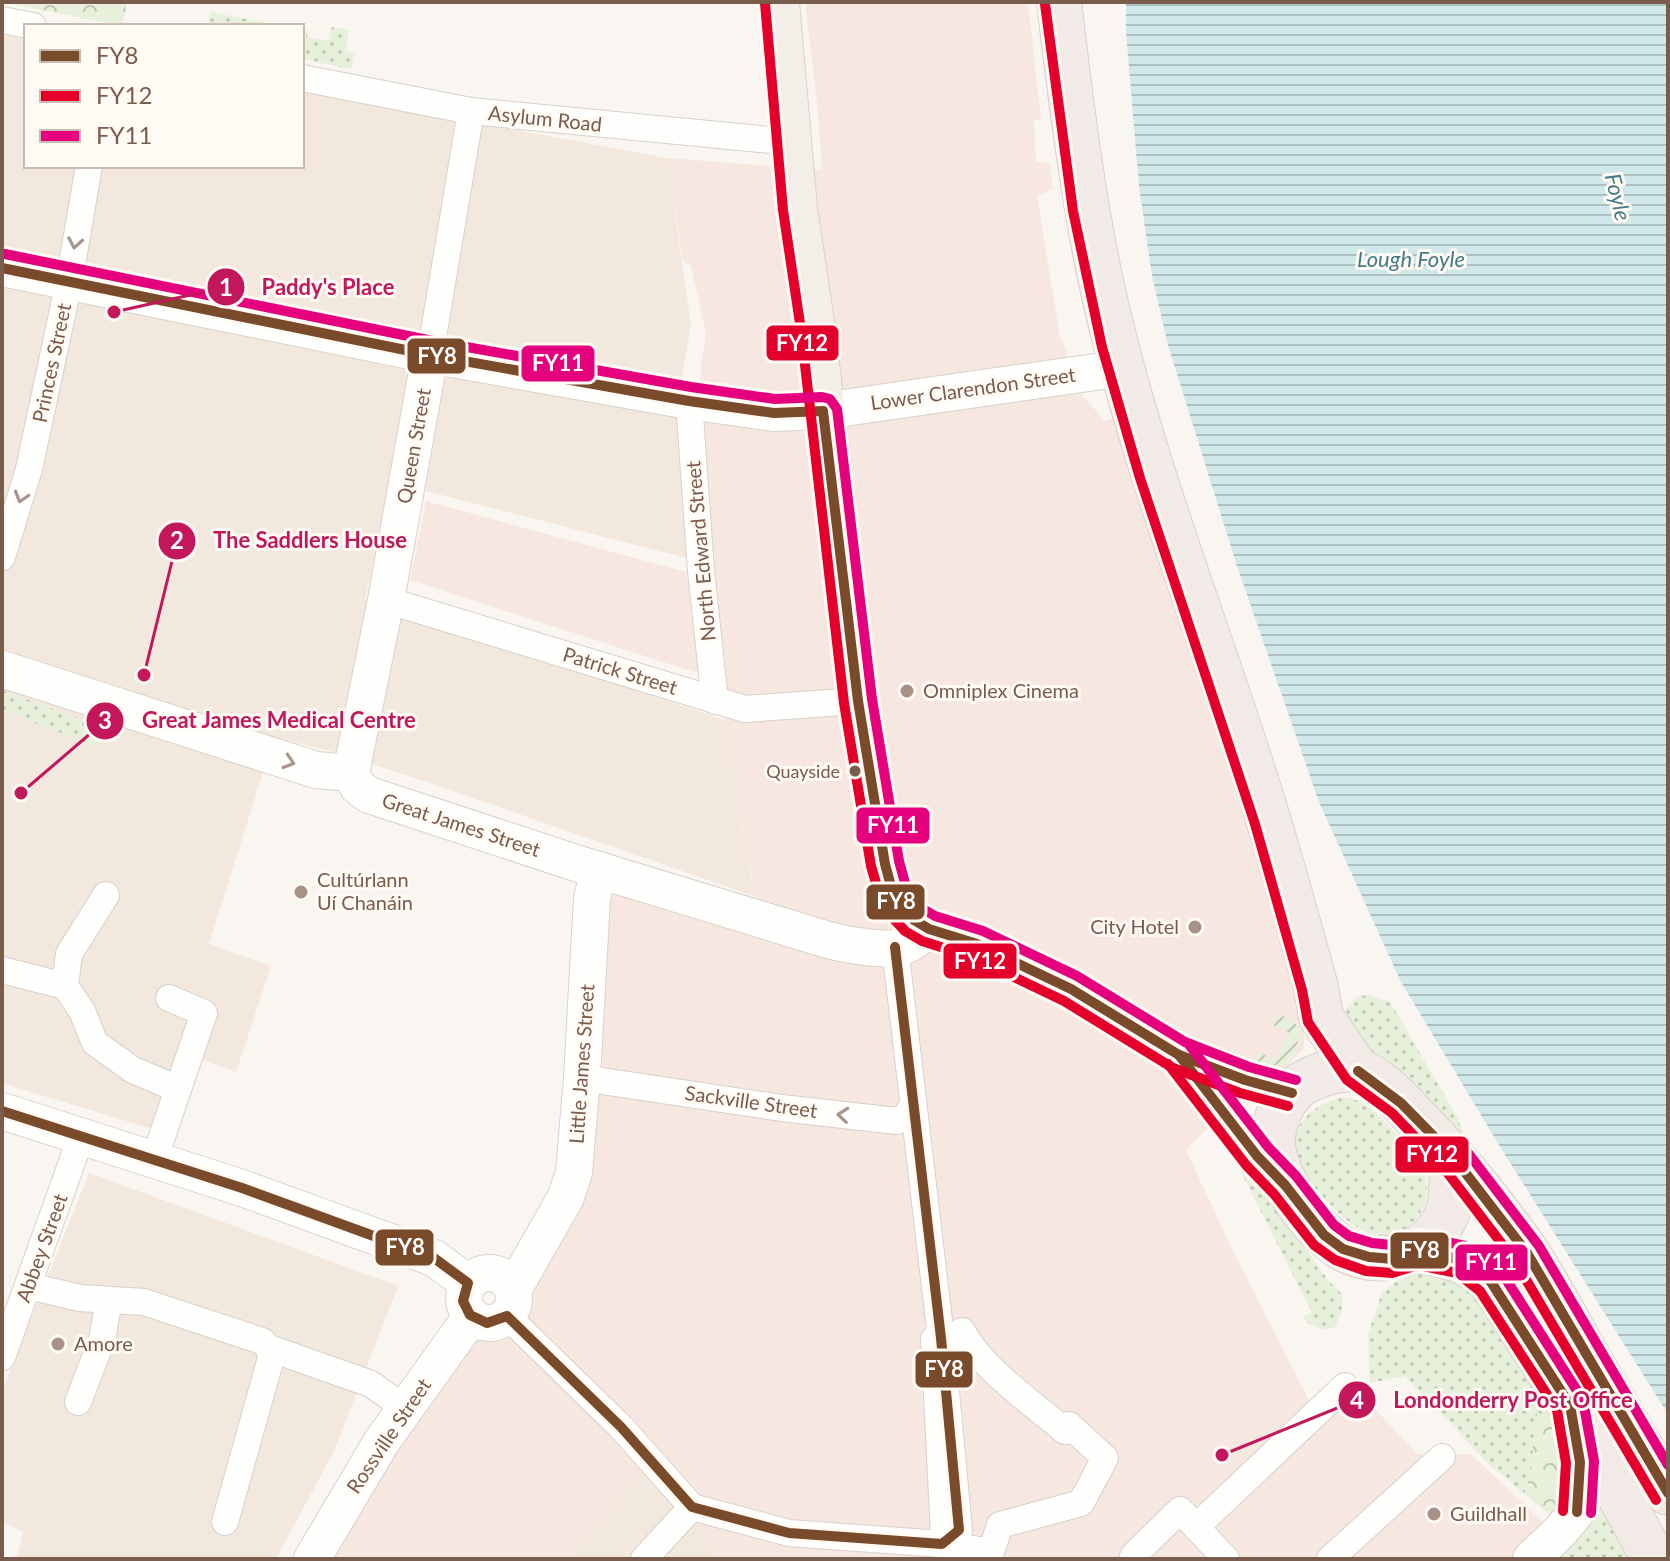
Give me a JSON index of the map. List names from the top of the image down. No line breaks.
{"streets":{"main road":["Lower Clarendon Street","Queen Street","Great James Street","Little James Street","Rossville Street"],"street":["Asylum Road","Princes Street","North Edward Street","Patrick Street","Sackville Street","Abbey Street"]},"crossings":[["Princes Street","Lower Clarendon Street"],["Lower Clarendon Street","Queen Street"],["Lower Clarendon Street","North Edward Street"],["Queen Street","Patrick Street"],["Queen Street","Great James Street"],["North Edward Street","Patrick Street"],["Great James Street","Little James Street"],["Little James Street","Sackville Street"],["Little James Street","Rossville Street"]],"one_way":["Princes Street","Sackville Street"],"water":["Foyle","Lough Foyle"],"places":["Paddy's Place","The Saddlers House","Omniplex Cinema","Quayside","Great James Medical Centre","Cultúrlann Uí Chanáin","City Hotel","Amore","Londonderry Post Office","Guildhall"],"lines":["transit line FY12","transit line FY11","transit line FY8"],"legend":["FY8","FY12","FY11"]}
